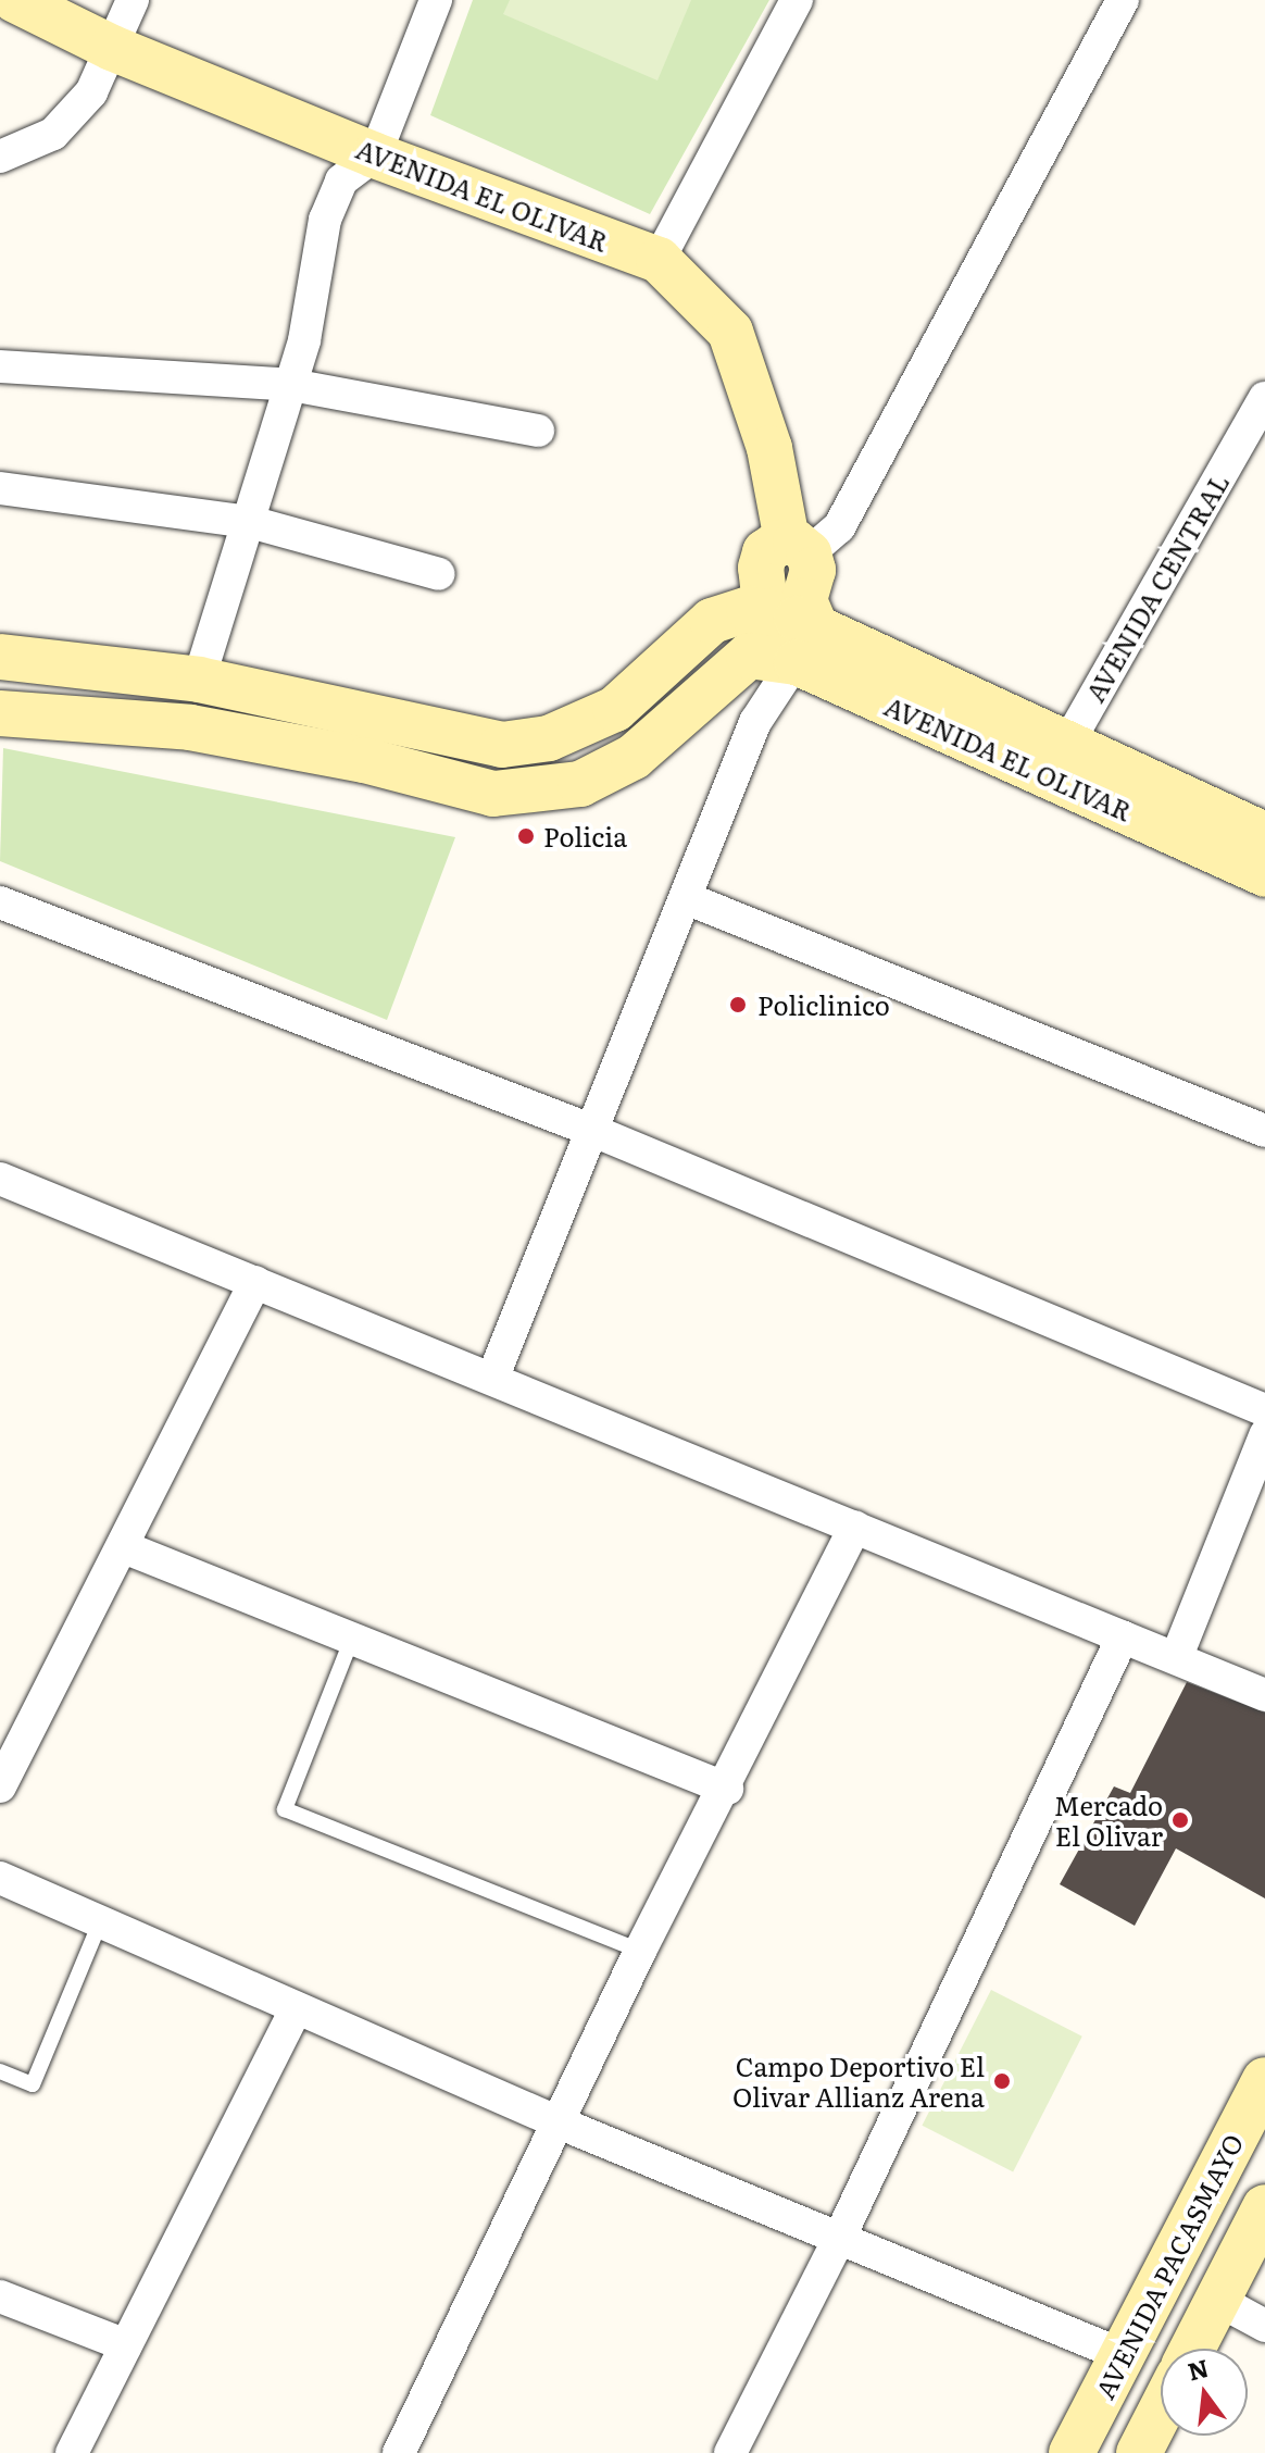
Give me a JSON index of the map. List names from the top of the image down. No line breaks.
{"streets":{"street":["AVENIDA EL OLIVAR","AVENIDA CENTRAL","AVENIDA PACASMAYO"]},"crossings":[["AVENIDA EL OLIVAR","AVENIDA CENTRAL"]],"places":["Policia","Policlinico","Mercado El Olivar","Campo Deportivo El Olivar Allianz Arena"],"north":"top"}
